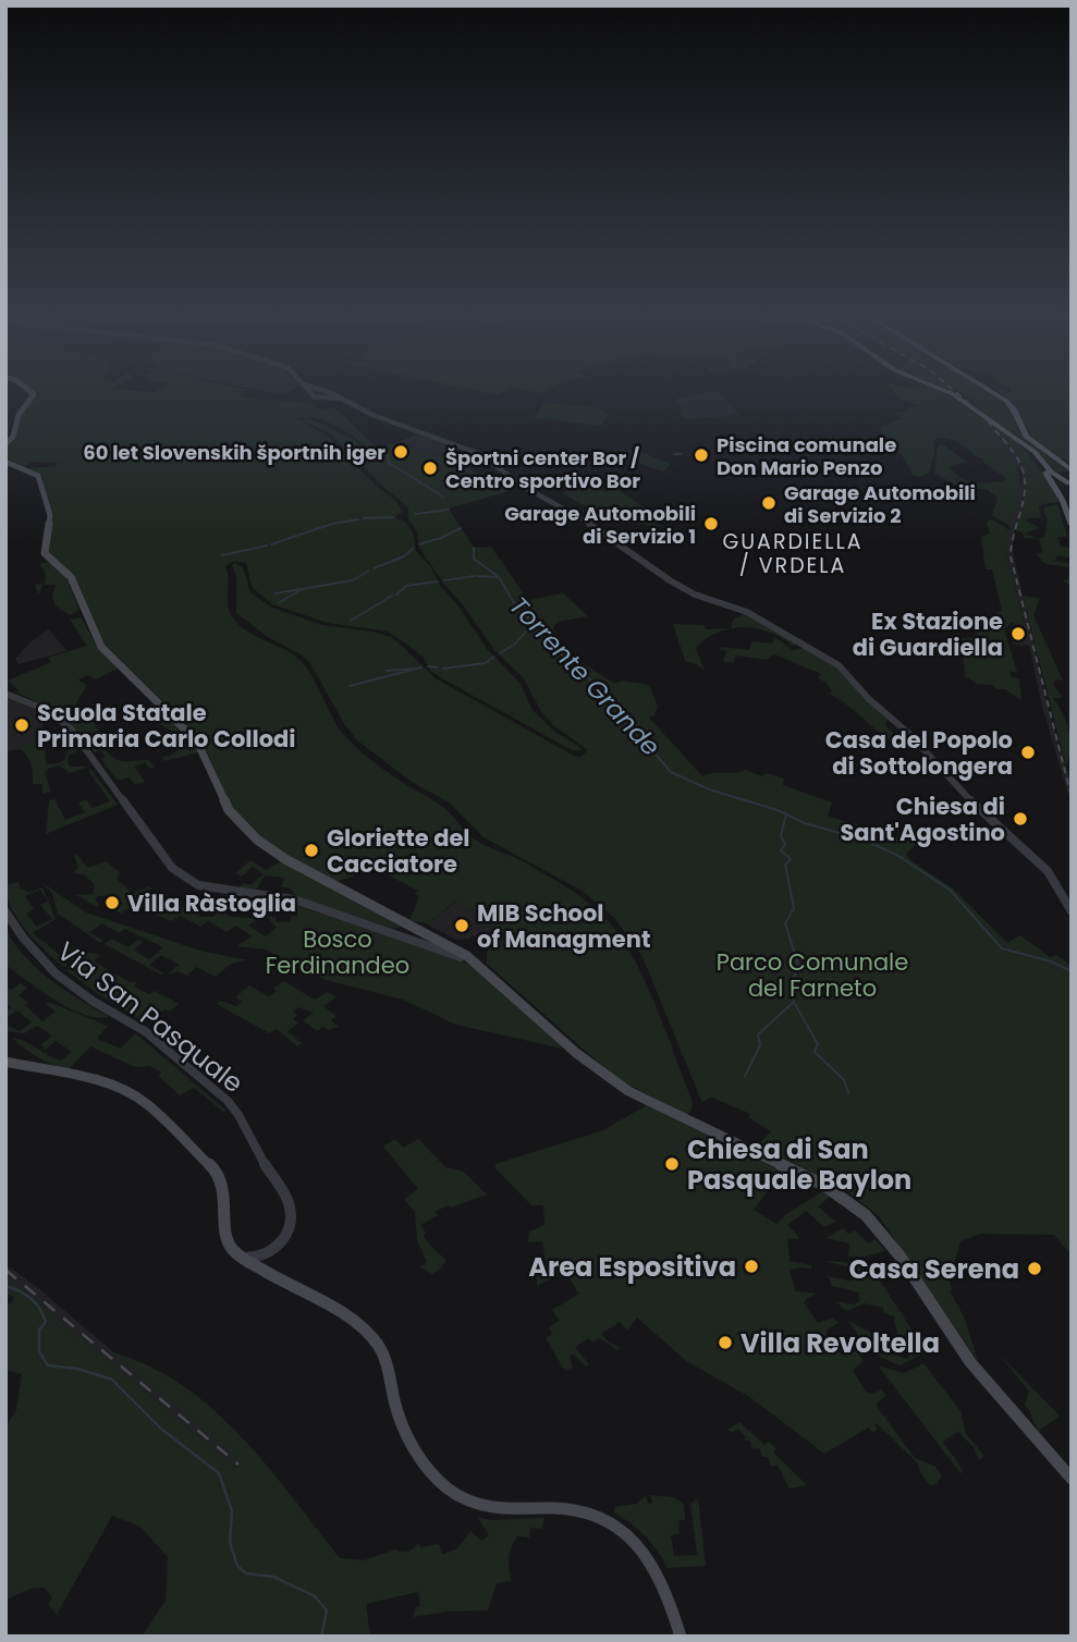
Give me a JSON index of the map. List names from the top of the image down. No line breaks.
{"streets":{"street":["Via San Pasquale"]},"districts":["GUARDIELLA / VRDELA"],"water":["Torrente Grande"],"parks":["Bosco Ferdinandeo","Parco Comunale del Farneto"],"places":["60 let Slovenskih športnih iger","Piscina comunale Don Mario Penzo","Športni center Bor / Centro sportivo Bor","Garage Automobili di Servizio 2","Garage Automobili di Servizio 1","Ex Stazione di Guardiella","Scuola Statale Primaria Carlo Collodi","Casa del Popolo di Sottolongera","Chiesa di Sant'Agostino","Gloriette del Cacciatore","Villa Ràstoglia","MIB School of Managment","Chiesa di San Pasquale Baylon","Area Espositiva","Casa Serena","Villa Revoltella"]}
